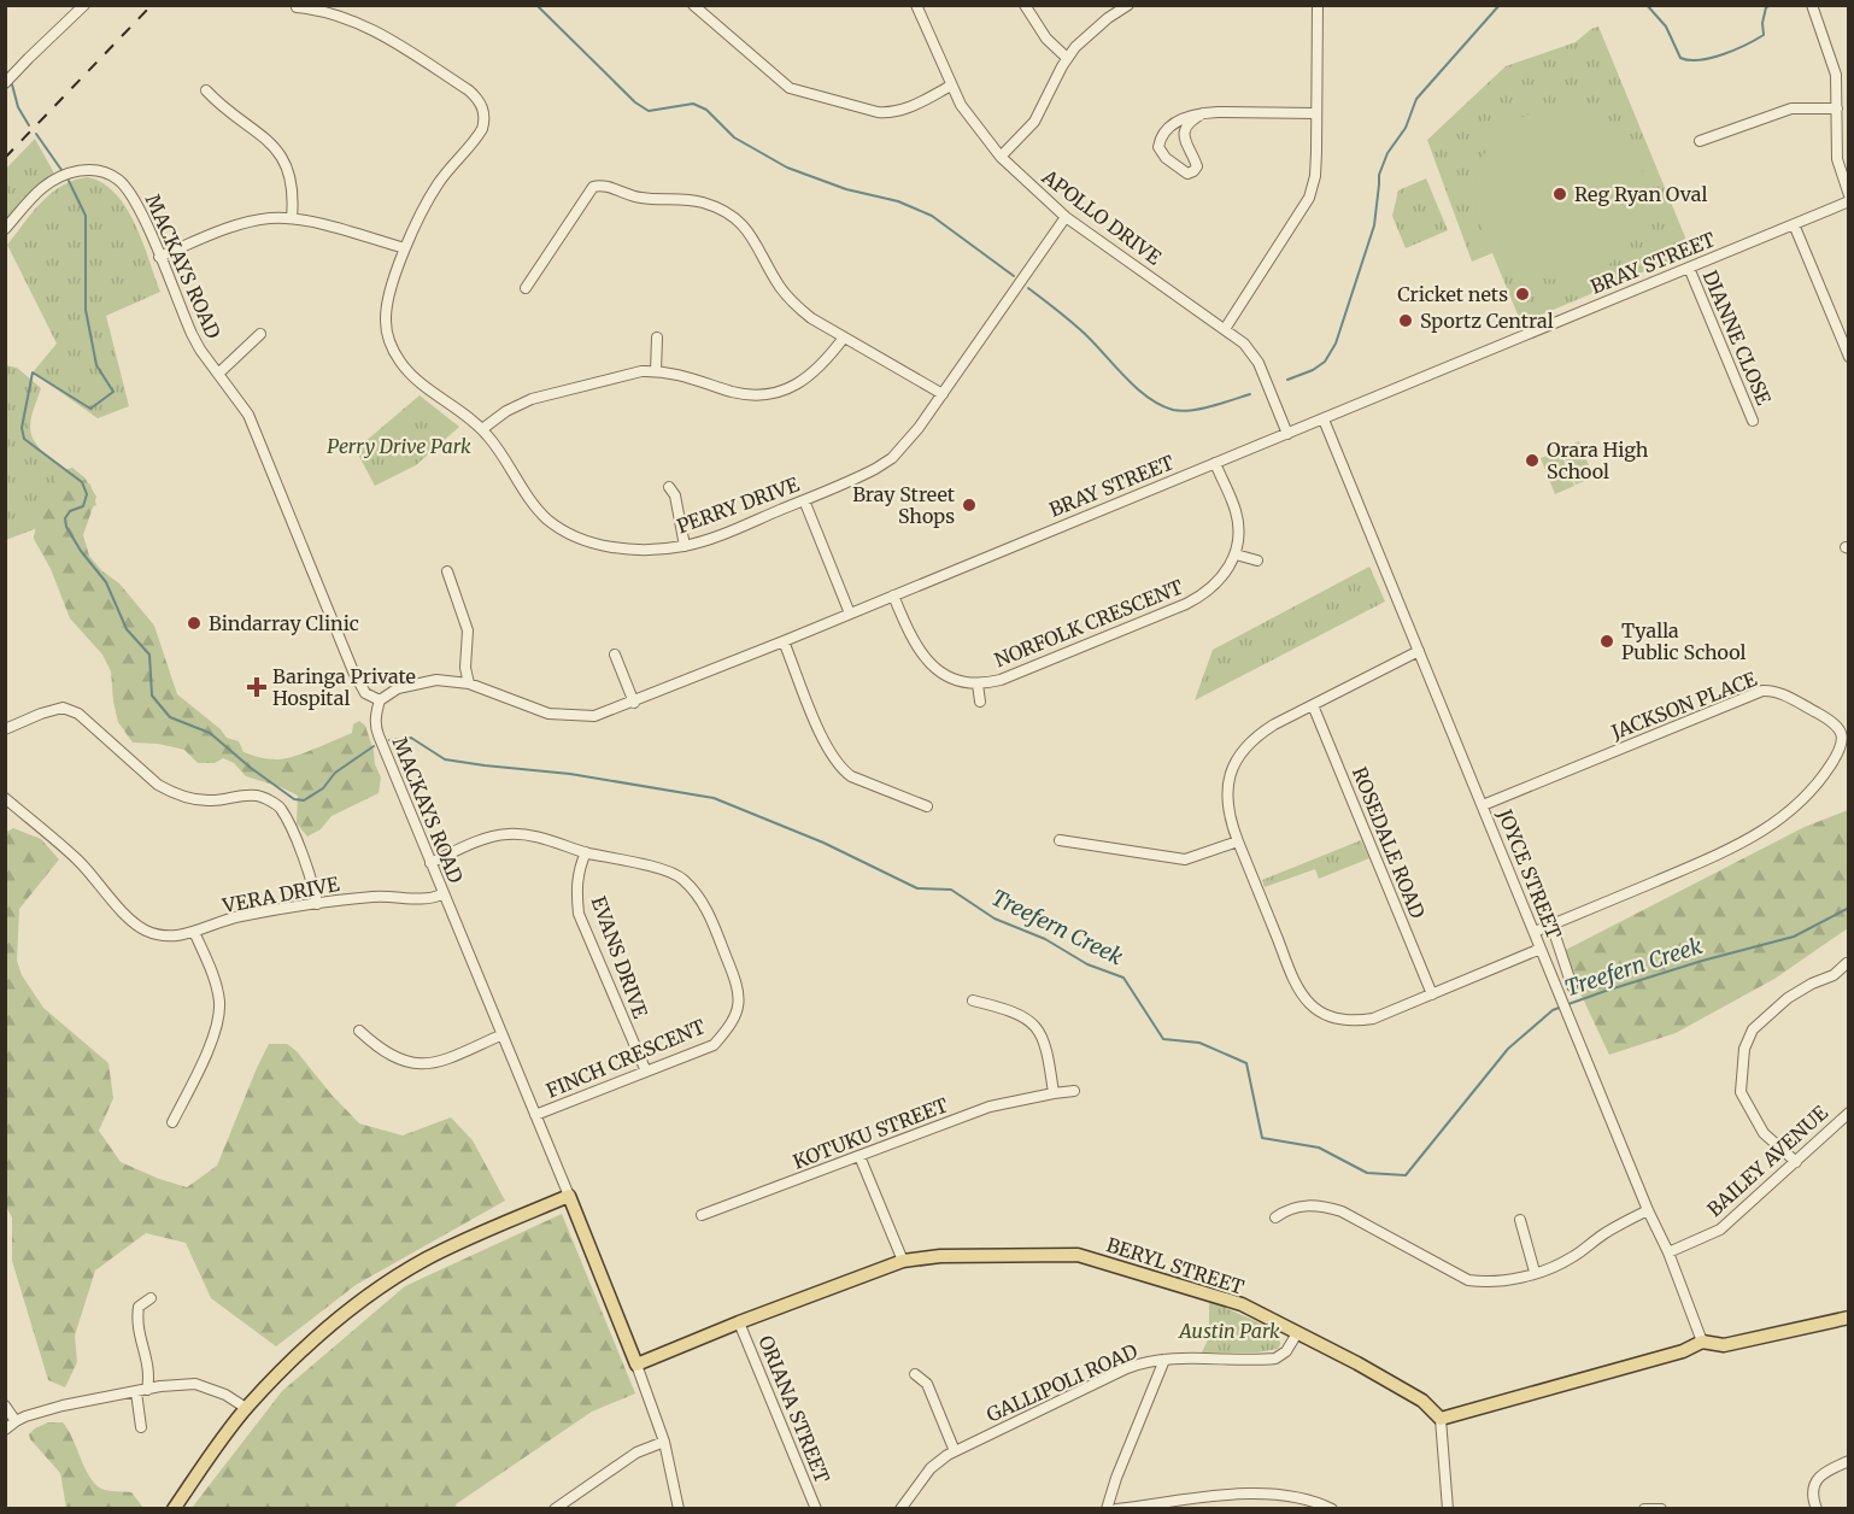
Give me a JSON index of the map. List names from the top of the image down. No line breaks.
{"streets":{"main road":["MACKAYS ROAD","BERYL STREET"],"street":["APOLLO DRIVE","BRAY STREET","DIANNE CLOSE","PERRY DRIVE","NORFOLK CRESCENT","JACKSON PLACE","ROSEDALE ROAD","JOYCE STREET","VERA DRIVE","EVANS DRIVE","FINCH CRESCENT","KOTUKU STREET","BAILEY AVENUE","GALLIPOLI ROAD","ORIANA STREET"]},"crossings":[["APOLLO DRIVE","BRAY STREET"],["APOLLO DRIVE","PERRY DRIVE"],["BRAY STREET","MACKAYS ROAD"],["BRAY STREET","DIANNE CLOSE"],["BRAY STREET","NORFOLK CRESCENT"],["BRAY STREET","JOYCE STREET"],["MACKAYS ROAD","VERA DRIVE"],["MACKAYS ROAD","FINCH CRESCENT"],["MACKAYS ROAD","BERYL STREET"],["JACKSON PLACE","JOYCE STREET"],["JOYCE STREET","BAILEY AVENUE"],["EVANS DRIVE","FINCH CRESCENT"],["BERYL STREET","GALLIPOLI ROAD"],["BERYL STREET","ORIANA STREET"]],"water":["Treefern Creek"],"parks":["Perry Drive Park","Austin Park"],"places":{"other":["Reg Ryan Oval","Cricket nets","Sportz Central","Orara High School","Bray Street Shops","Bindarray Clinic","Tyalla Public School"],"health":["Baringa Private Hospital"]}}
